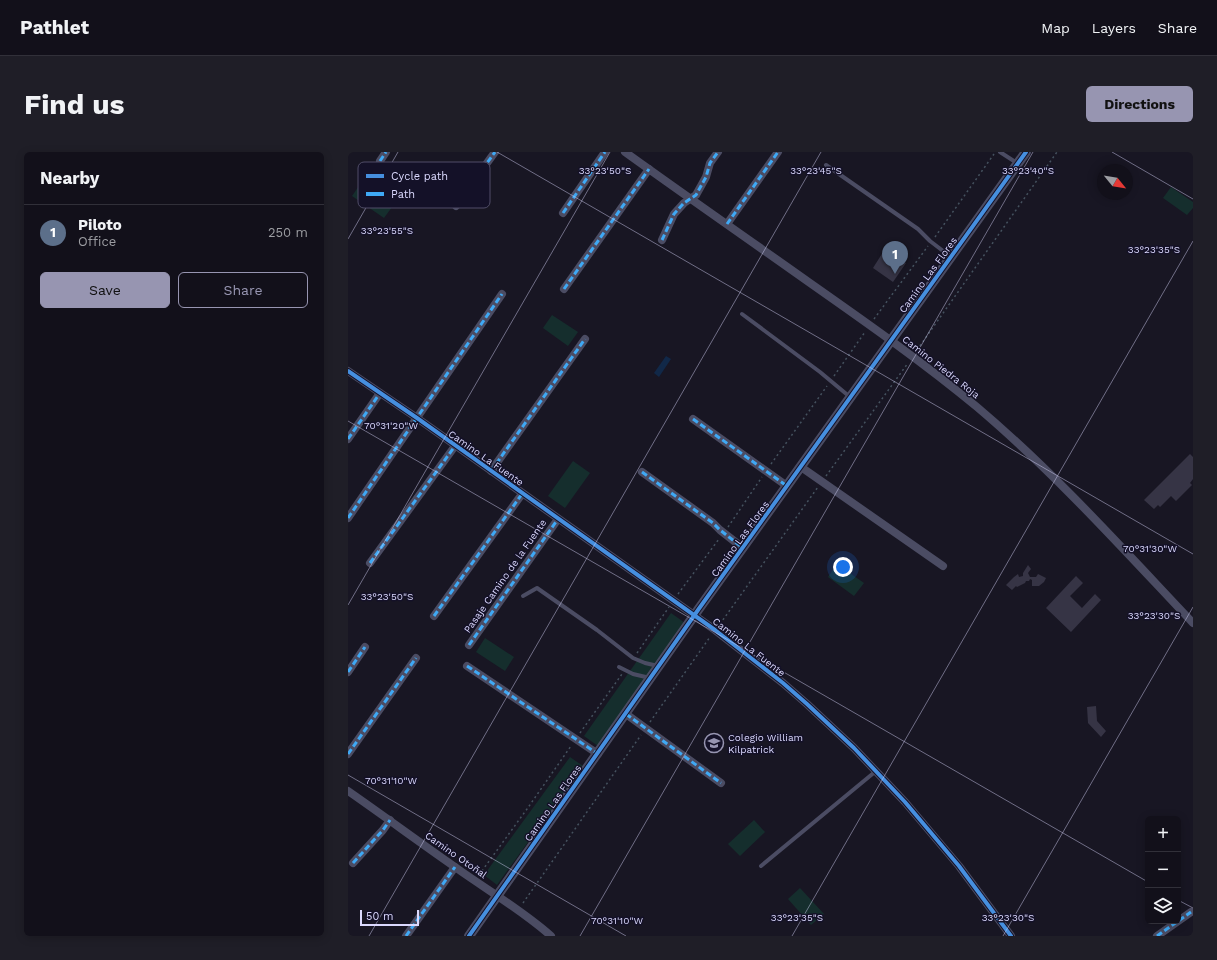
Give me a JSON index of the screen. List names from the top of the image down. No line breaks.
{"streets":{"street":["Camino Las Flores","Camino Piedra Roja","Camino La Fuente","Pasaje Camino de la Fuente","Camino Otoñal"]},"crossings":[["Camino Las Flores","Camino Piedra Roja"],["Camino Las Flores","Camino La Fuente"],["Camino Las Flores","Camino Otoñal"],["Camino La Fuente","Pasaje Camino de la Fuente"]],"places":{"school or university":["Colegio William Kilpatrick"]},"legend":["Cycle path","Path"],"scale_bar":"50 m","north":"bottom right","page":{"header":"Pathlet","nav":["Map","Layers","Share"],"buttons":["Directions",["Save","Share"]],"title":"Find us","heading":"Nearby","list":[{"mark":"1","name":"Piloto","note":"Office","value":"250 m"}],"pins":"1","map_buttons":["+","−"],"scale":"50 m"},"coordinates":["33°23'50\"S","33°23'45\"S","33°23'40\"S","33°23'55\"S","33°23'35\"S","70°31'20\"W","70°31'30\"W","33°23'30\"S","70°31'10\"W"]}
